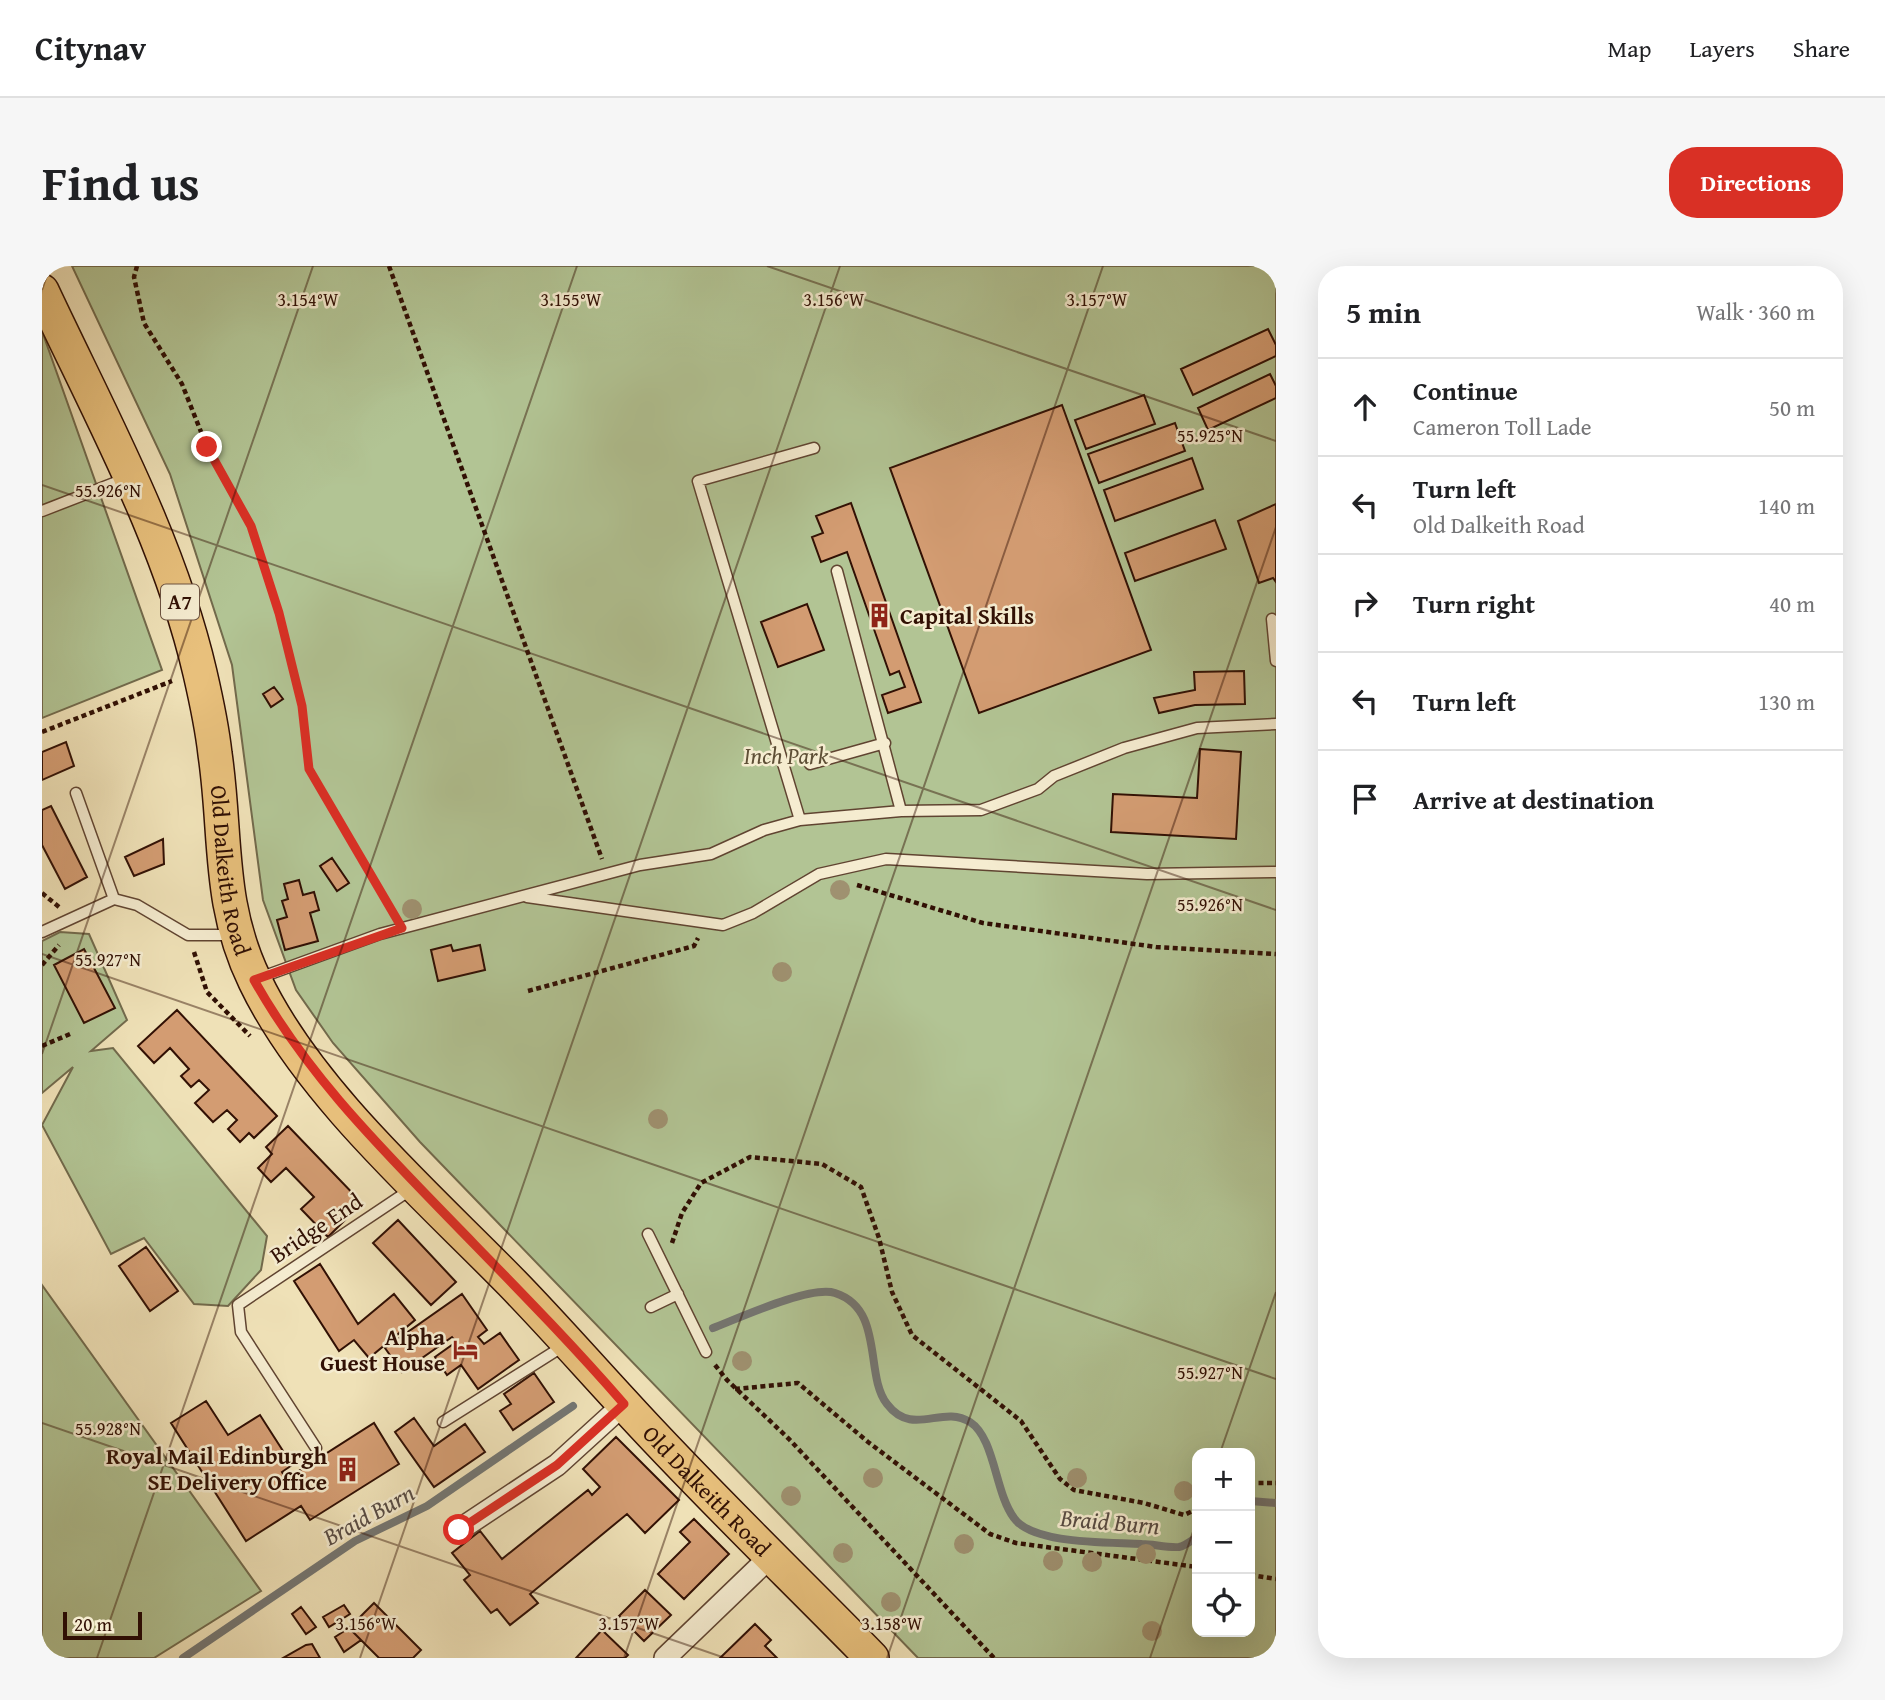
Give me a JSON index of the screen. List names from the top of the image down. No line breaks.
{"streets":{"main road":["A7","Old Dalkeith Road"],"lane":["Bridge End"]},"crossings":[["Old Dalkeith Road","Bridge End"]],"water":["Braid Burn"],"parks":["Inch Park"],"places":{"building":["Capital Skills","Royal Mail Edinburgh SE Delivery Office"],"hotel":["Alpha Guest House"]},"scale_bar":"20 m","page":{"header":"Citynav","nav":["Map","Layers","Share"],"title":"Find us","buttons":"Directions","heading":["5 min","Walk · 360 m"],"list":[["Continue","Cameron Toll Lade","50 m"],["Turn left","Old Dalkeith Road","140 m"],["Turn right","40 m"],["Turn left","130 m"],"Arrive at destination"],"map_buttons":["+","−"],"scale":"20 m"},"coordinates":["3.154°W","3.155°W","3.156°W","3.157°W","55.925°N","55.926°N","55.927°N","55.928°N","3.158°W"]}
